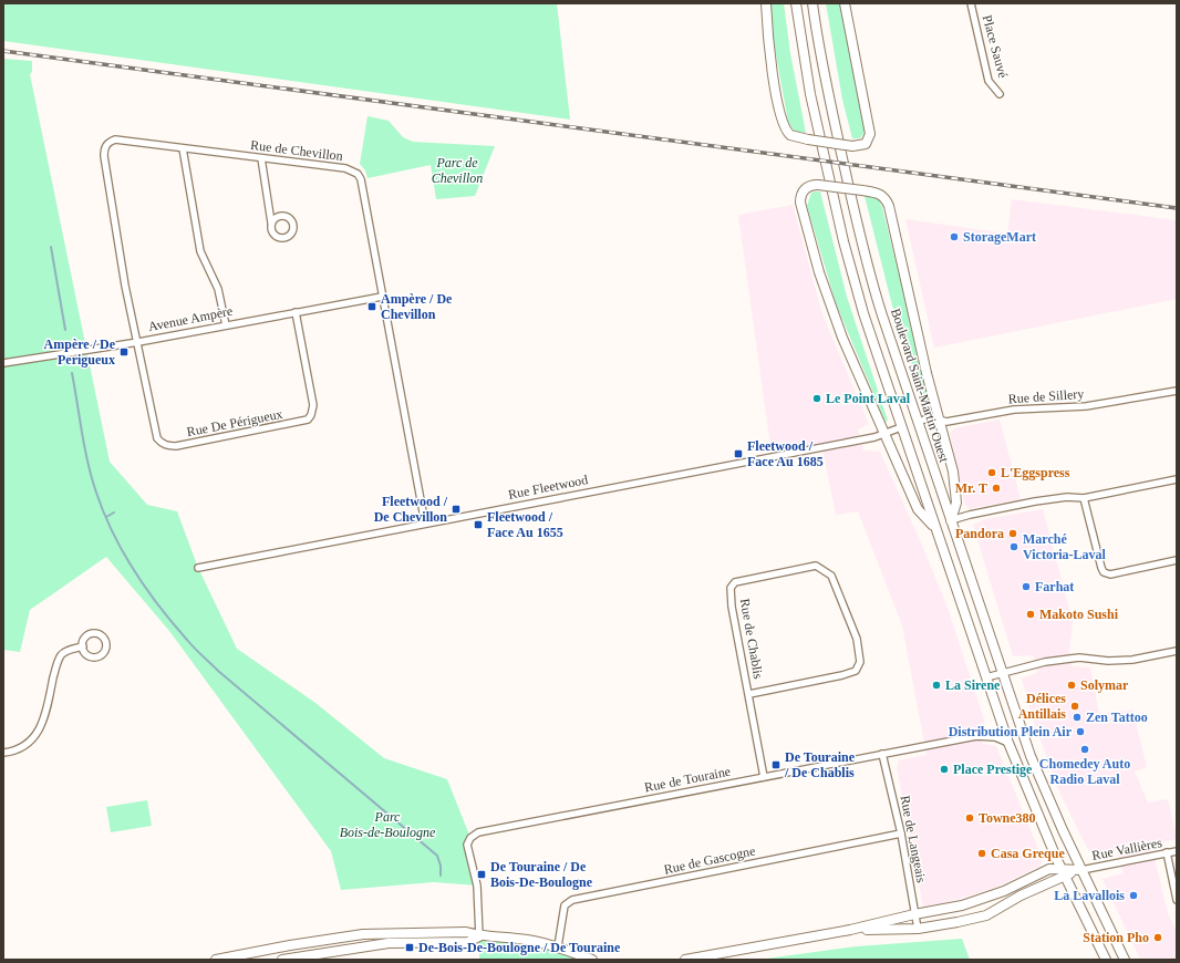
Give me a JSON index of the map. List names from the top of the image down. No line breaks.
{"streets":{"main road":["Boulevard Saint-Martin Ouest"],"street":["Place Sauvé","Rue de Chevillon","Avenue Ampère","Rue de Sillery","Rue De Périgueux","Rue Fleetwood","Rue de Chablis","Rue de Touraine","Rue de Langeais","Rue Vallières","Rue de Gascogne"]},"crossings":[["Rue de Chevillon","Avenue Ampère"],["Rue de Chevillon","Rue De Périgueux"],["Rue de Chevillon","Rue Fleetwood"],["Avenue Ampère","Rue De Périgueux"],["Boulevard Saint-Martin Ouest","Rue de Sillery"],["Boulevard Saint-Martin Ouest","Rue Vallières"],["Rue de Chablis","Rue de Touraine"],["Rue de Touraine","Rue de Langeais"],["Rue de Langeais","Rue de Gascogne"]],"parks":["Parc de Chevillon","Parc Bois-de-Boulogne"],"places":{"other":["StorageMart","Le Point Laval","L'Eggspress","Mr. T","Pandora","Marché Victoria-Laval","Farhat","Makoto Sushi","La Sirene","Solymar","Délices Antillais","Zen Tattoo","Distribution Plein Air","Chomedey Auto Radio Laval","Place Prestige","Towne380","Casa Greque","La Lavallois","Station Pho"],"transit":["Ampère / De Chevillon","Ampère / De Perigueux","Fleetwood / Face Au 1685","Fleetwood / De Chevillon","Fleetwood / Face Au 1655","De Touraine / De Chablis","De Touraine / De Bois-De-Boulogne","De-Bois-De-Boulogne / De Touraine"]}}
